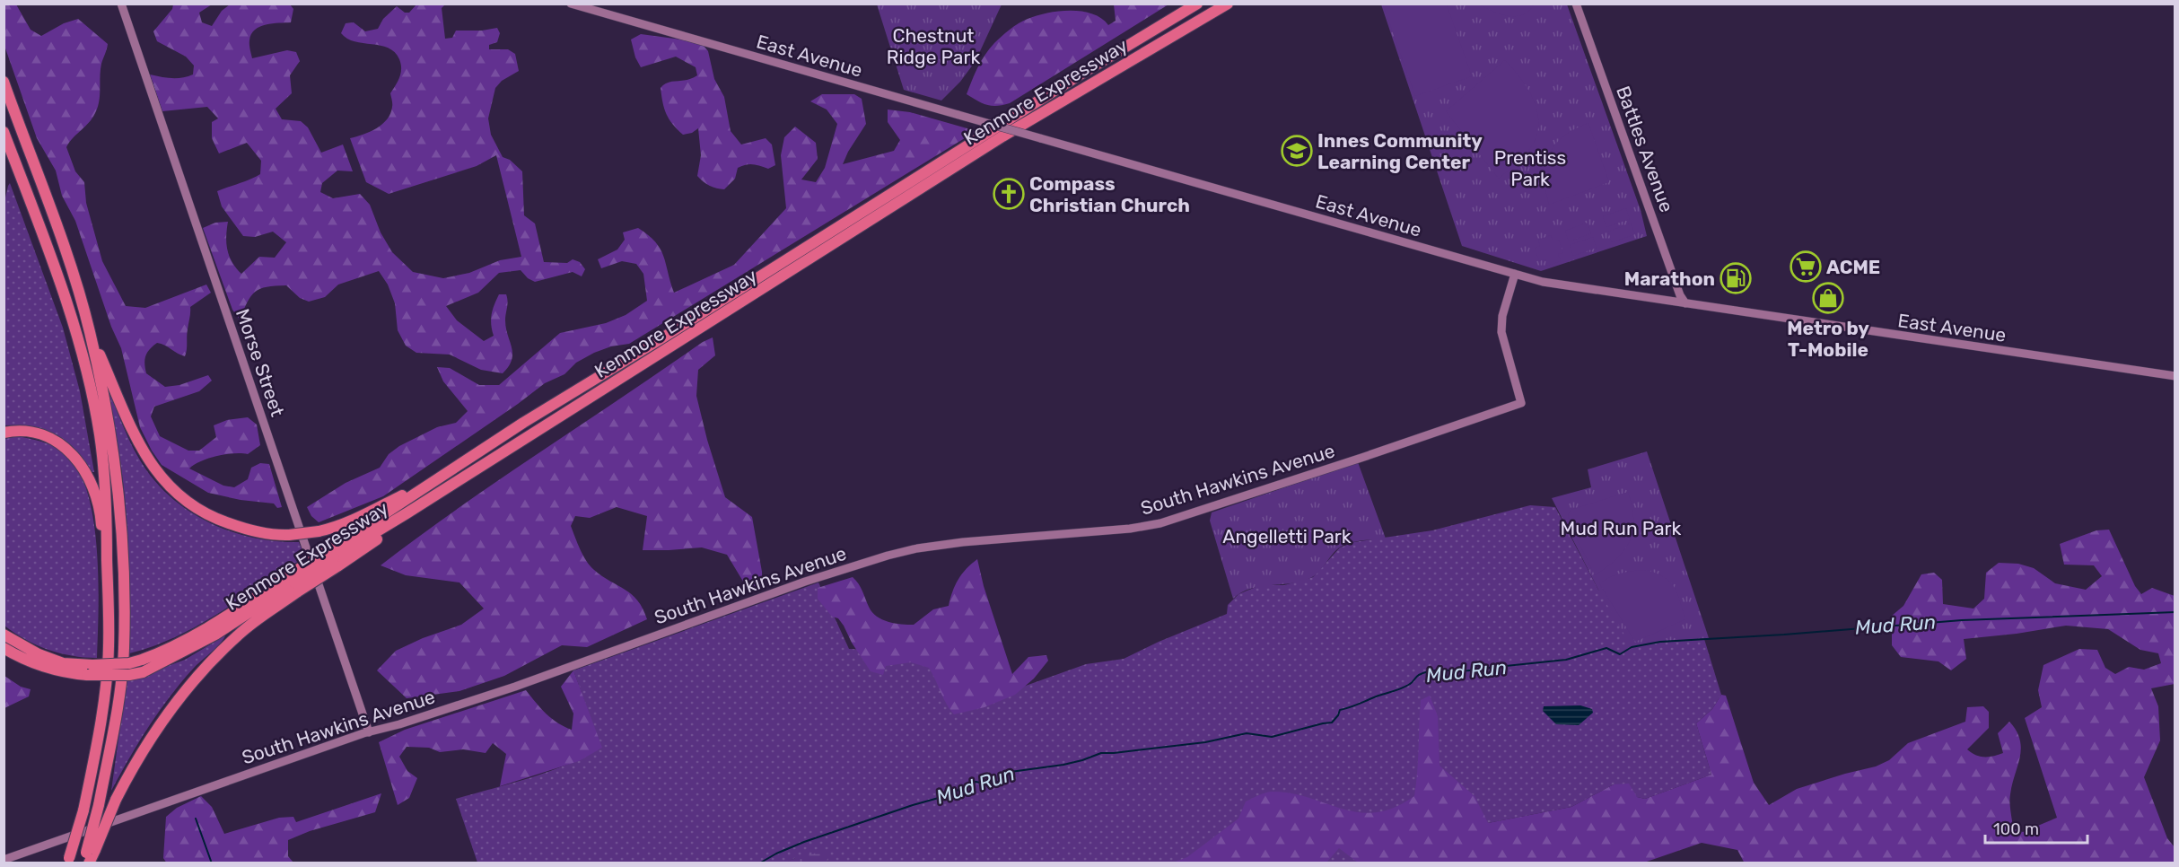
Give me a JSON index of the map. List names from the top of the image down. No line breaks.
{"streets":{"highway":["Kenmore Expressway"],"street":["East Avenue","Battles Avenue","Morse Street","South Hawkins Avenue"]},"crossings":[["East Avenue","Battles Avenue"],["East Avenue","South Hawkins Avenue"],["Morse Street","South Hawkins Avenue"]],"water":["Mud Run"],"parks":["Chestnut Ridge Park","Prentiss Park","Mud Run Park","Angelletti Park"],"places":{"school or university":["Innes Community Learning Center"],"church":["Compass Christian Church"],"supermarket":["ACME"],"fuel station":["Marathon"],"shop":["Metro by T-Mobile"]},"scale_bar":"100 m"}
